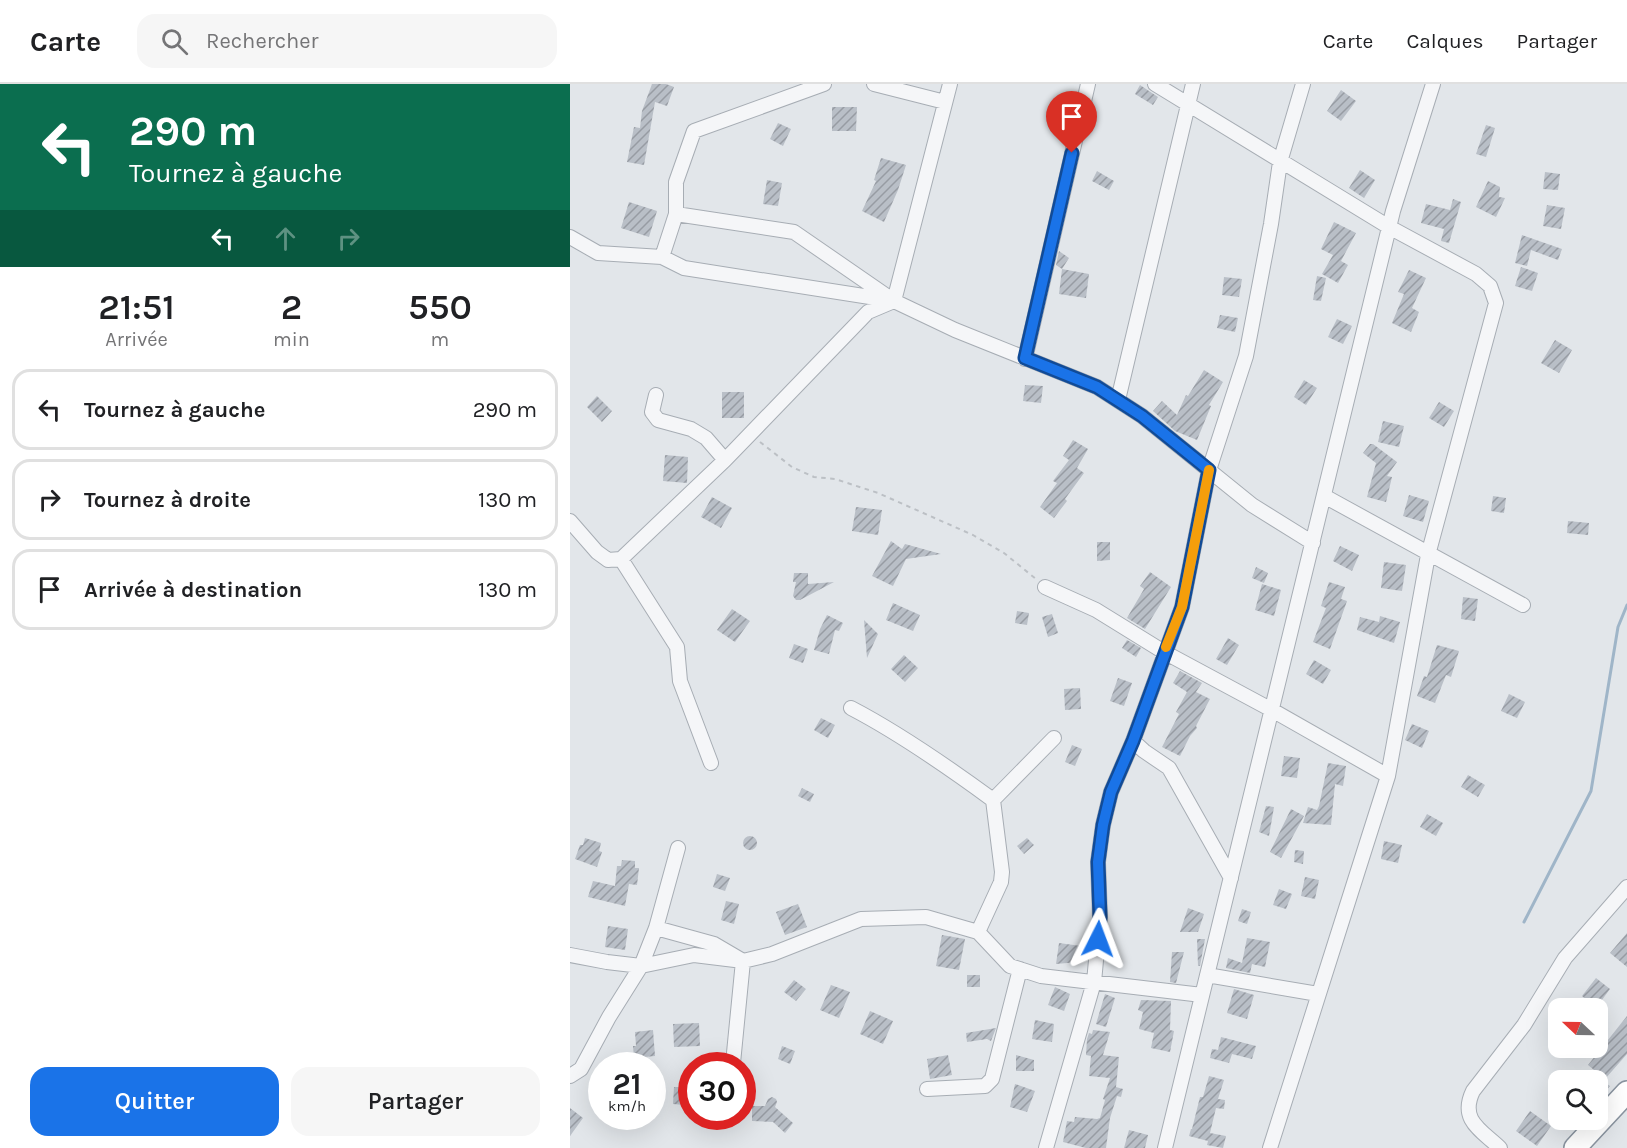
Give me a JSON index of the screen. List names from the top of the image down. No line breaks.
{"north":"left","page":{"header":"Carte","search":"Rechercher","nav":["Carte","Calques","Partager"],"turn":["290 m","Tournez à gauche"],"eta":["21:51","Arrivée","2","min","550","m"],"list":[{"name":"Tournez à gauche","value":"290 m"},{"name":"Tournez à droite","value":"130 m"},{"name":"Arrivée à destination","value":"130 m"}],"speed":"21 km/h","limit":"30","buttons":["Quitter","Partager"]}}
